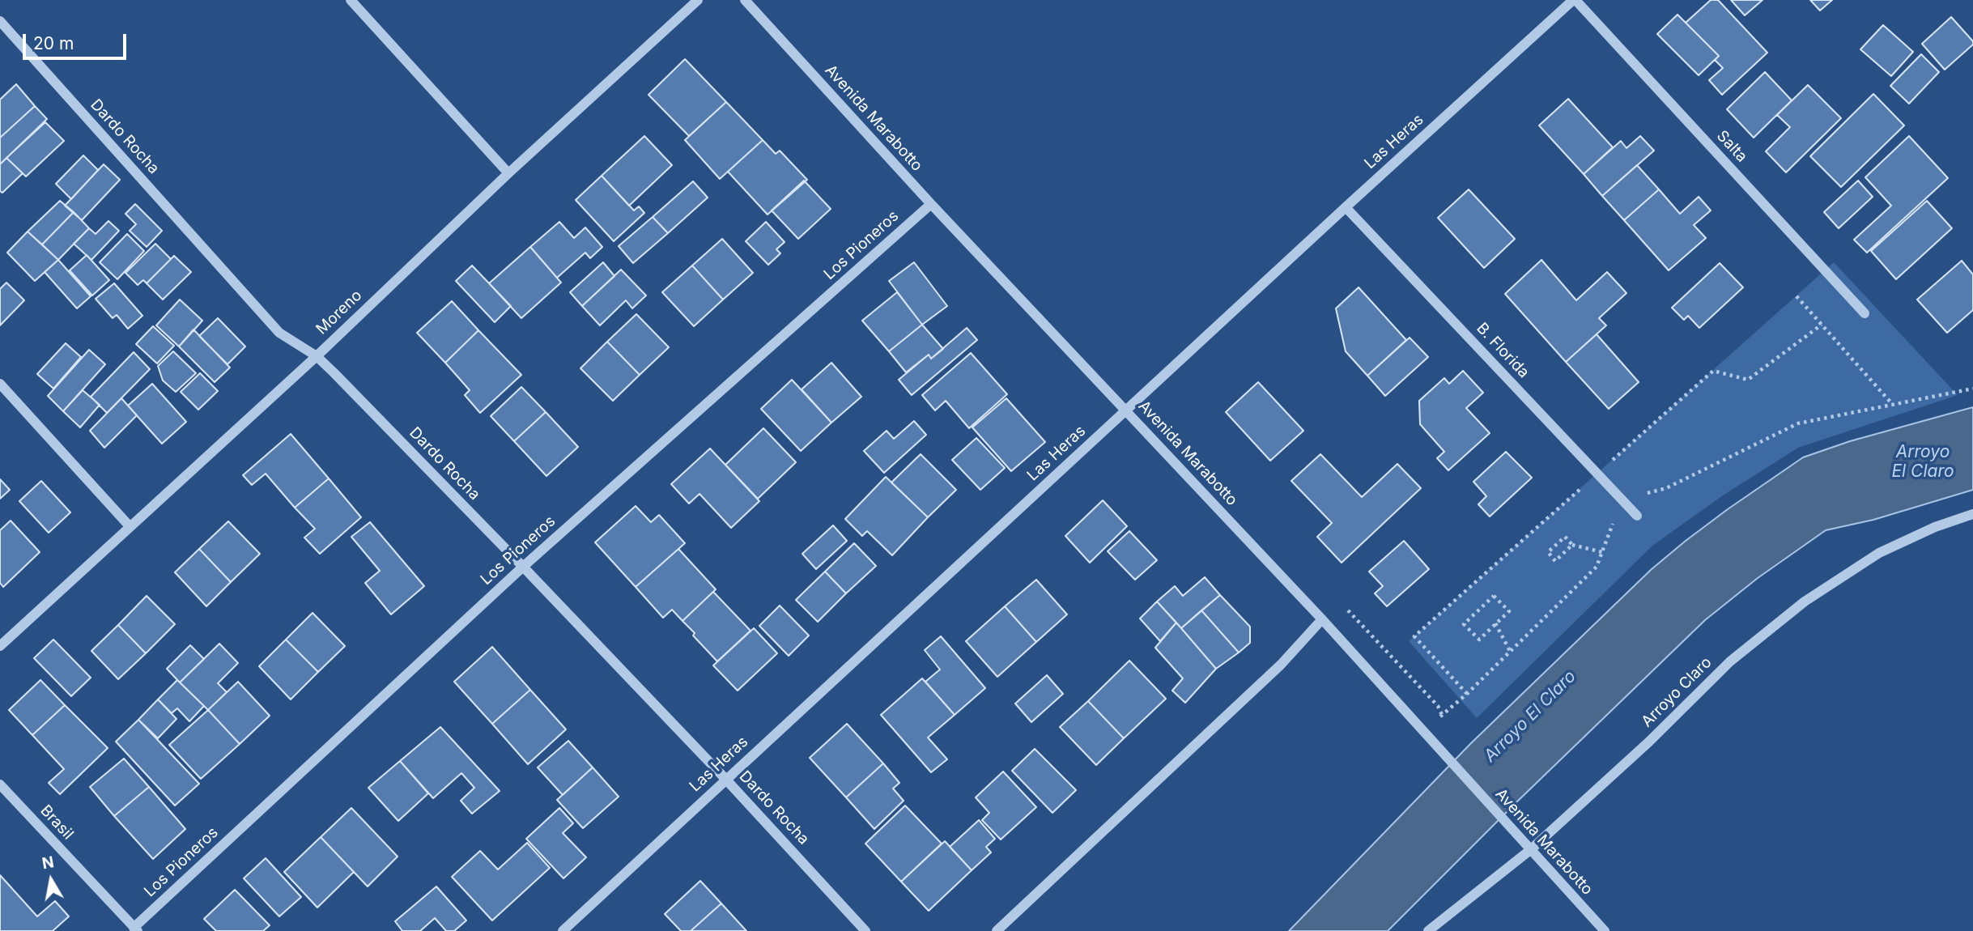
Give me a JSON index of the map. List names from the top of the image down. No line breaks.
{"streets":{"street":["Avenida Marabotto","Dardo Rocha","Las Heras","Salta","Los Pioneros","Moreno","B. Florida","Arroyo Claro","Brasil"]},"crossings":[["Avenida Marabotto","Las Heras"],["Avenida Marabotto","Los Pioneros"],["Avenida Marabotto","Arroyo Claro"],["Dardo Rocha","Las Heras"],["Dardo Rocha","Los Pioneros"],["Dardo Rocha","Moreno"],["Las Heras","Salta"],["Las Heras","B. Florida"],["Los Pioneros","Brasil"]],"water":["Arroyo El Claro"],"scale_bar":"20 m","north":"top"}
